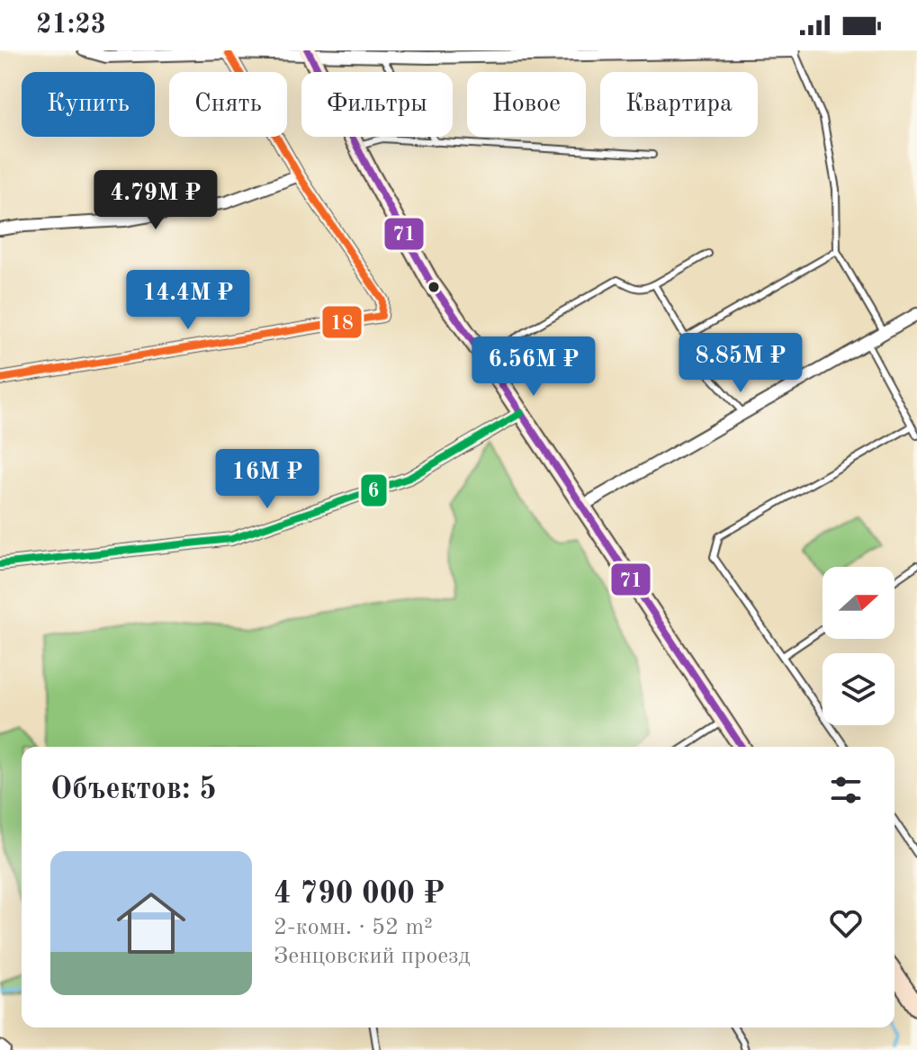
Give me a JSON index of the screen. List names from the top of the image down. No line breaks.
{"lines":["transit line 71","transit line 18","transit line 6"],"north":"right","page":{"status":"21:23","chip":["Купить","Снять","Фильтры","Новое","Квартира"],"price":["4.79M ₽","14.4M ₽","8.85M ₽","6.56M ₽","16M ₽"],"heading":"Объектов: 5","list":[{"name":"4 790 000 ₽","note":"2-комн. · 52 m² · Зенцовский проезд"}]}}
